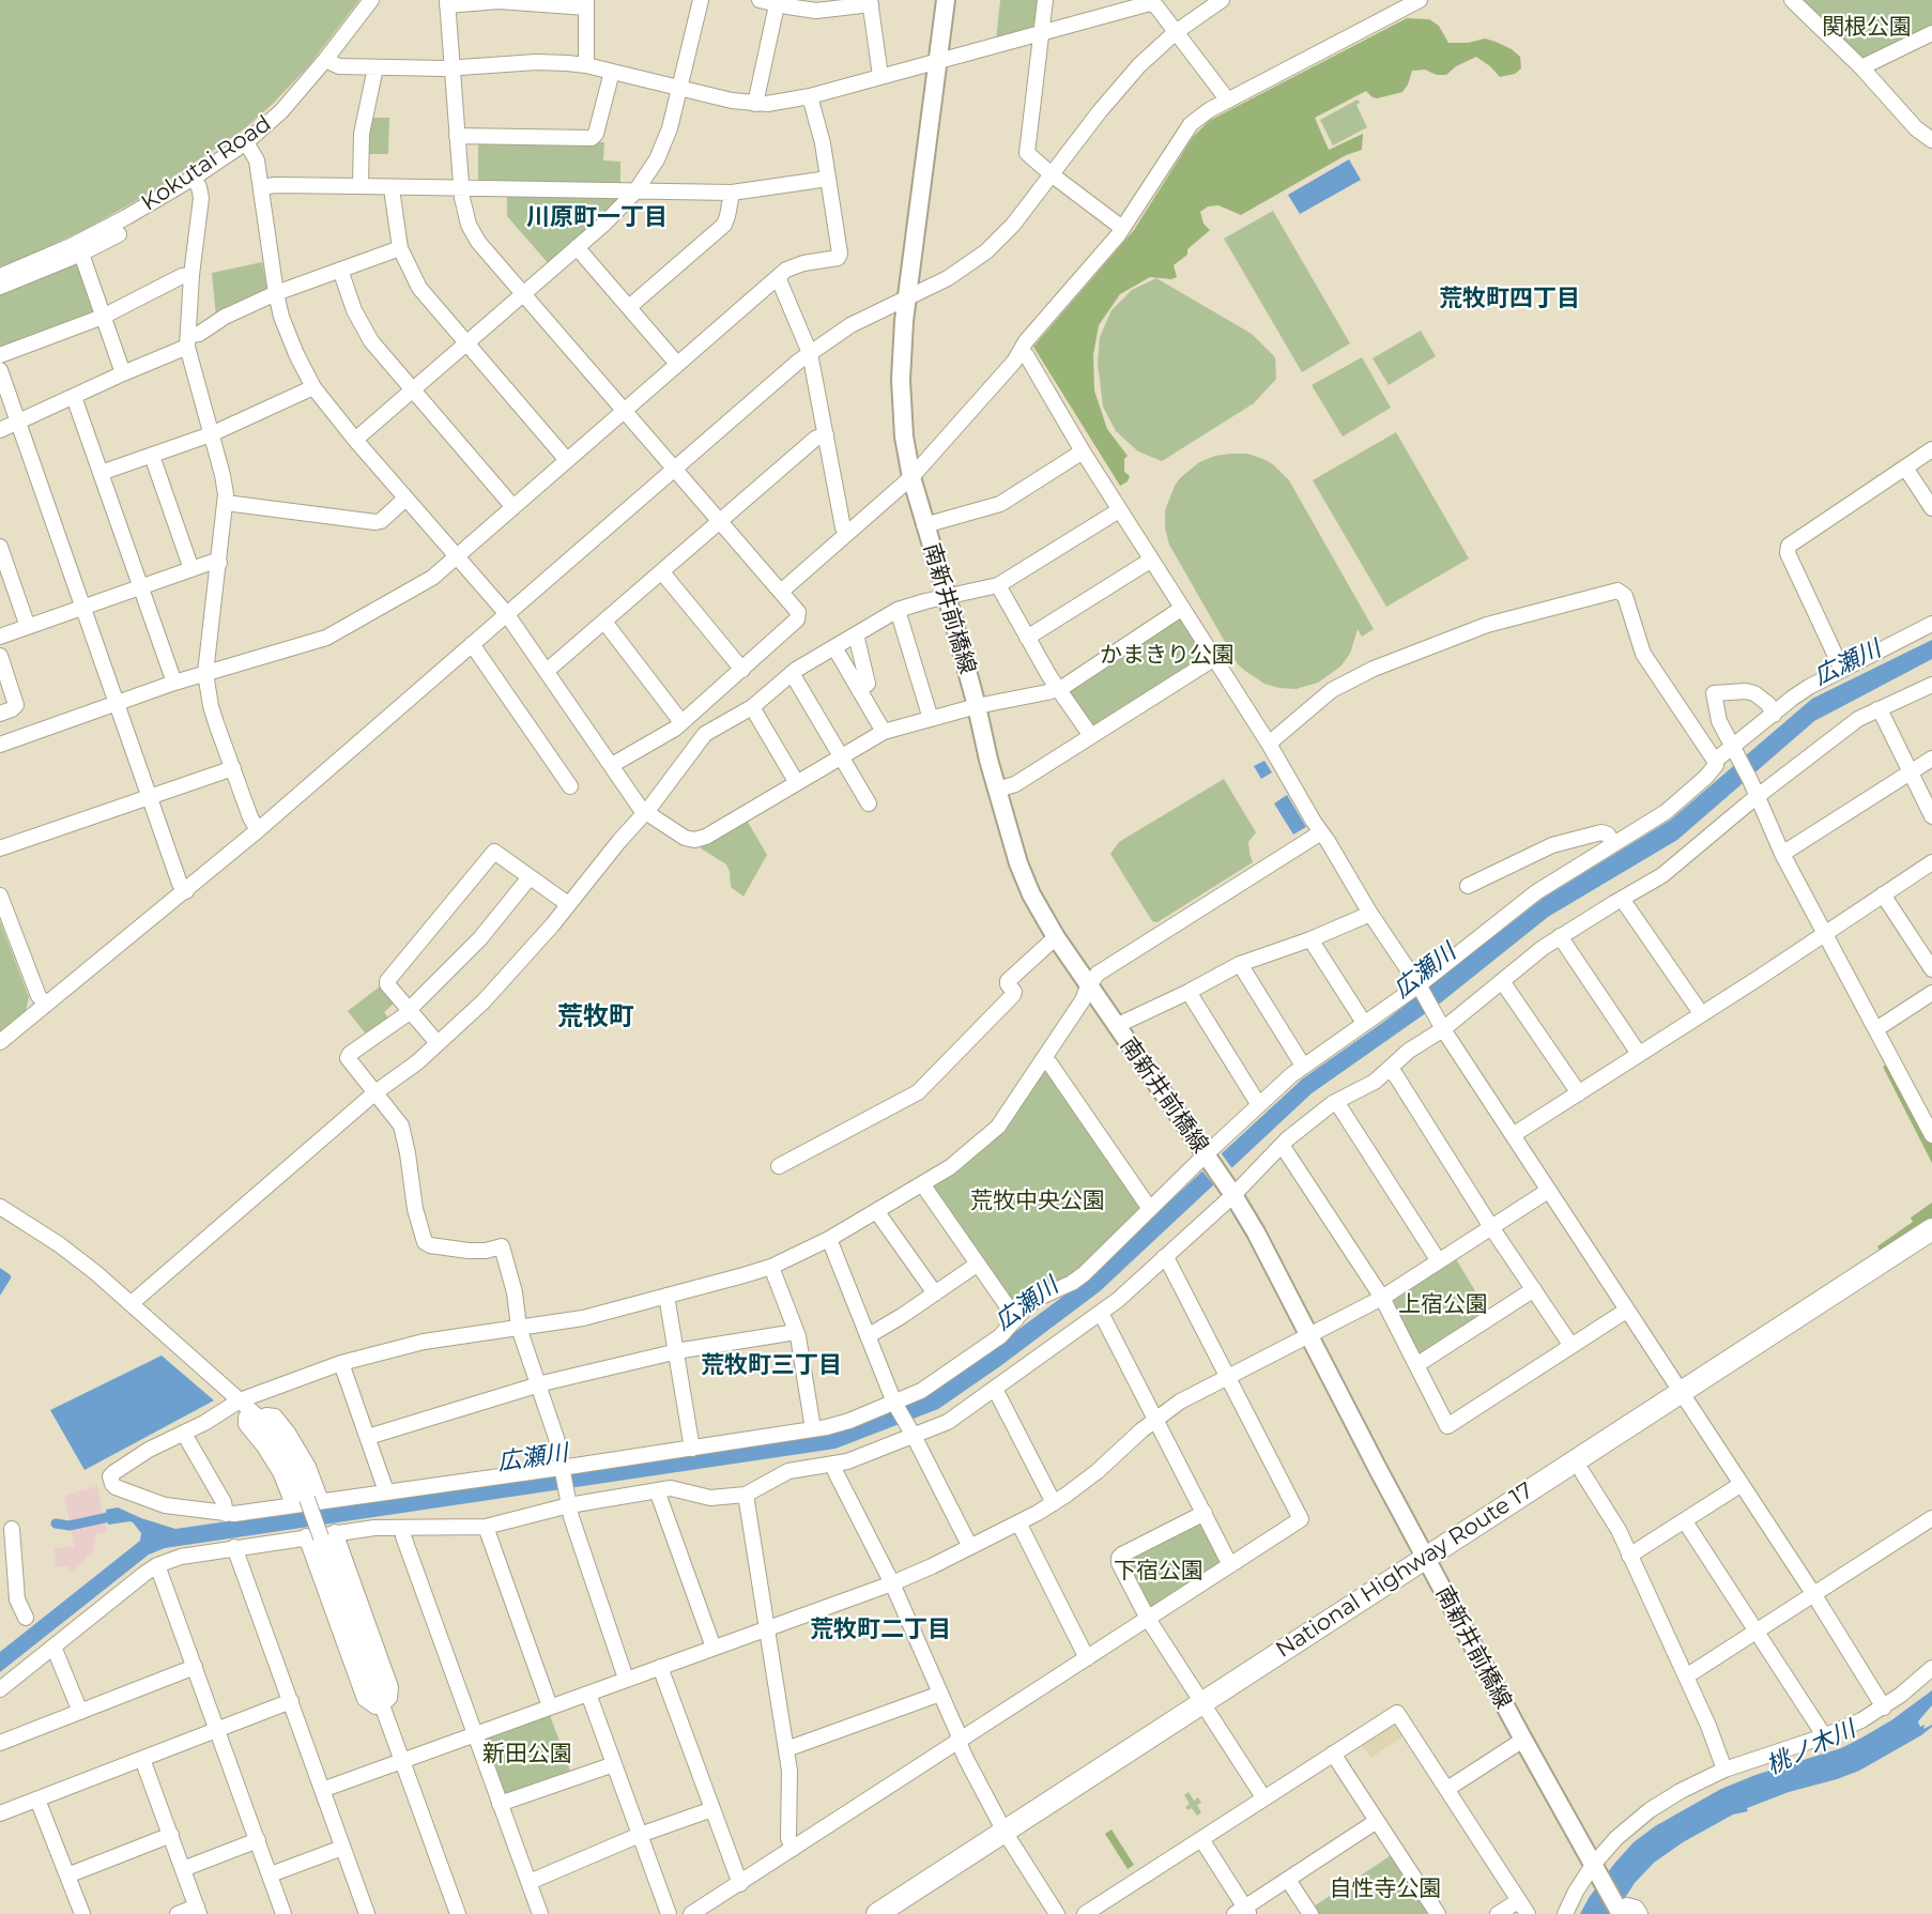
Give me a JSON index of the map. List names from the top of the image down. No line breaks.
{"streets":{"highway":["National Highway Route 17"],"main road":["南新井前橋線"],"street":["Kokutai Road"]},"crossings":[["南新井前橋線","National Highway Route 17"]],"districts":["川原町一丁目","荒牧町四丁目","荒牧町","荒牧町三丁目","荒牧町二丁目"],"water":["広瀬川","桃ノ木川"],"parks":["関根公園","かまきり公園","荒牧中央公園","上宿公園","下宿公園","新田公園","自性寺公園"]}
